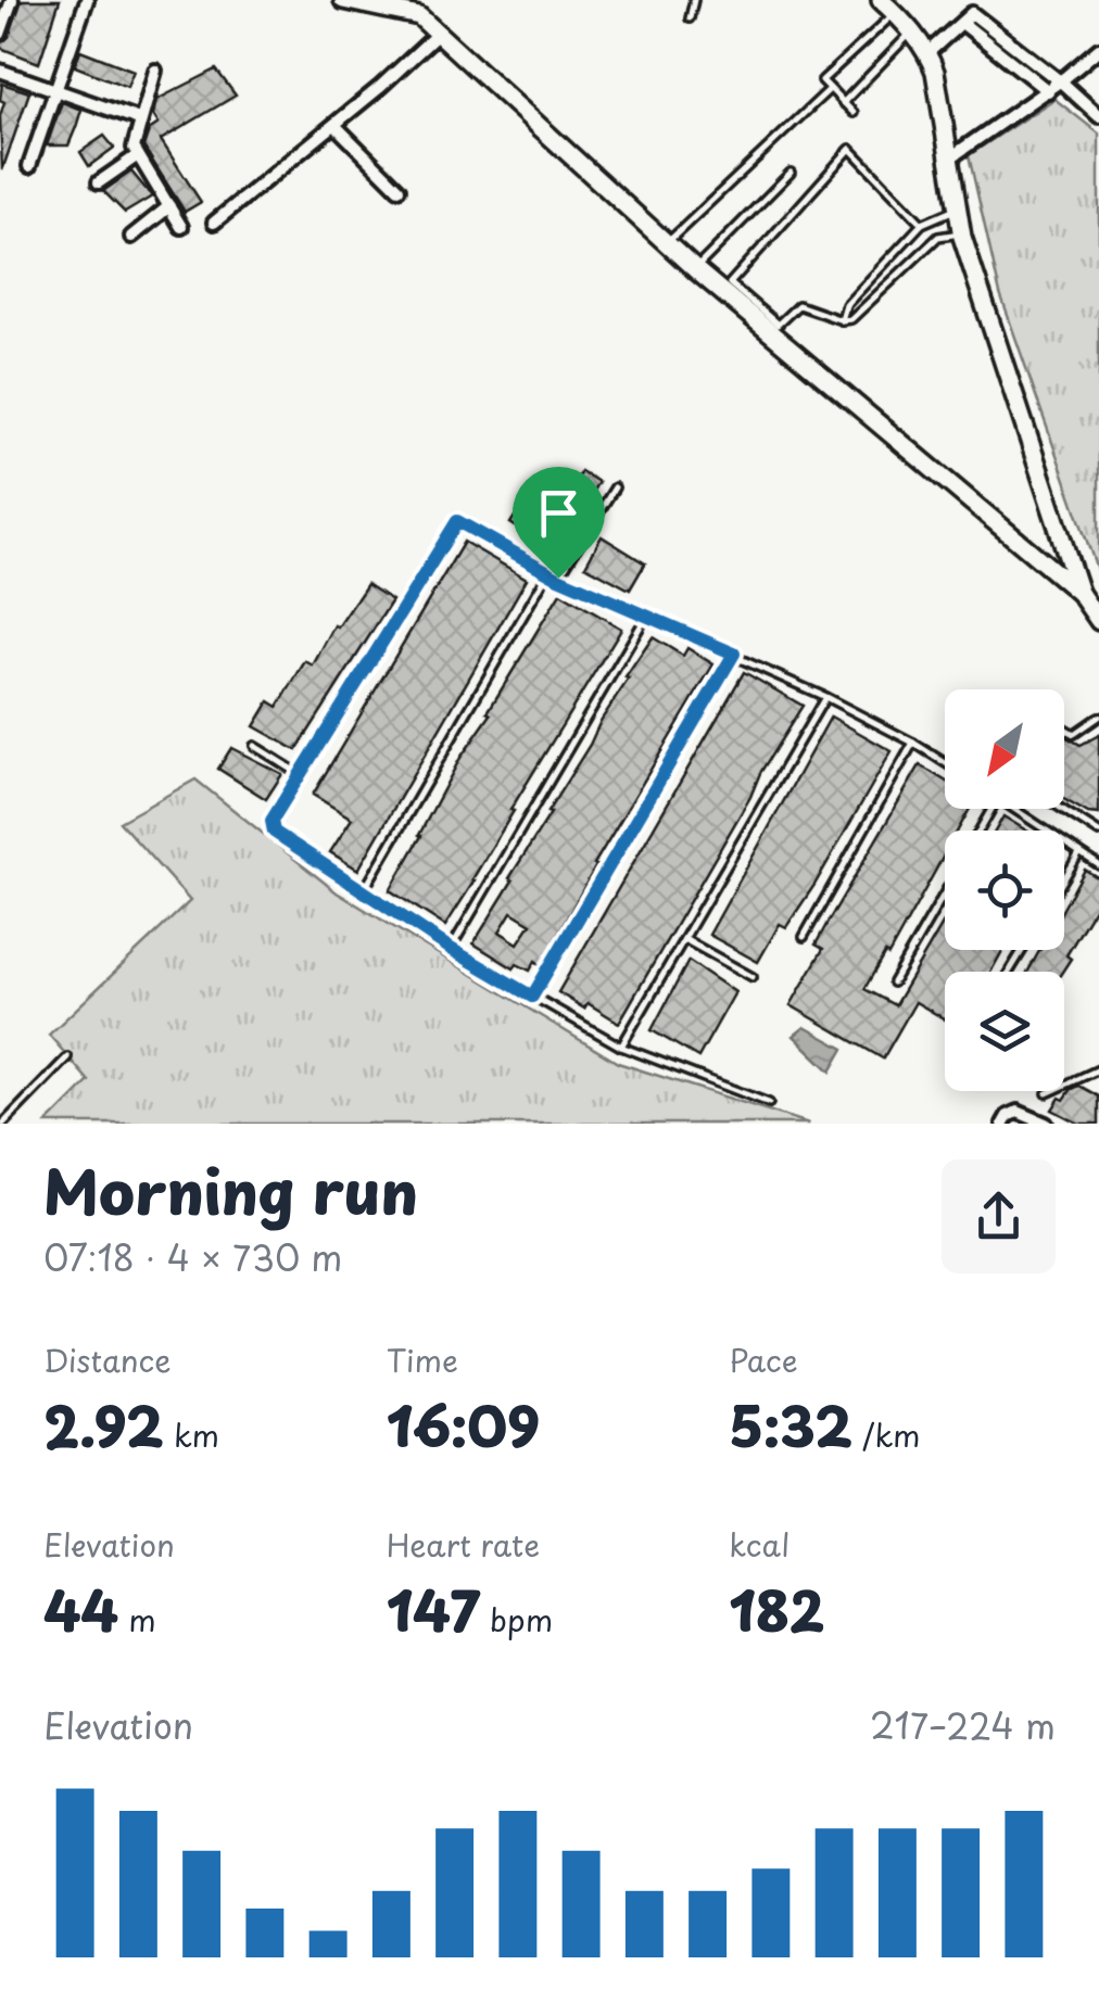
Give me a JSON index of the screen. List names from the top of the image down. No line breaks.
{"north":"bottom left","page":{"heading":["Morning run","07:18 · 4 × 730 m"],"stats":[["Distance","2.92 km"],["Time","16:09"],["Pace","5:32 /km"],["Elevation","44 m"],["Heart rate","147 bpm"],["kcal","182"]],"chart":["Elevation","217–224 m"]}}
